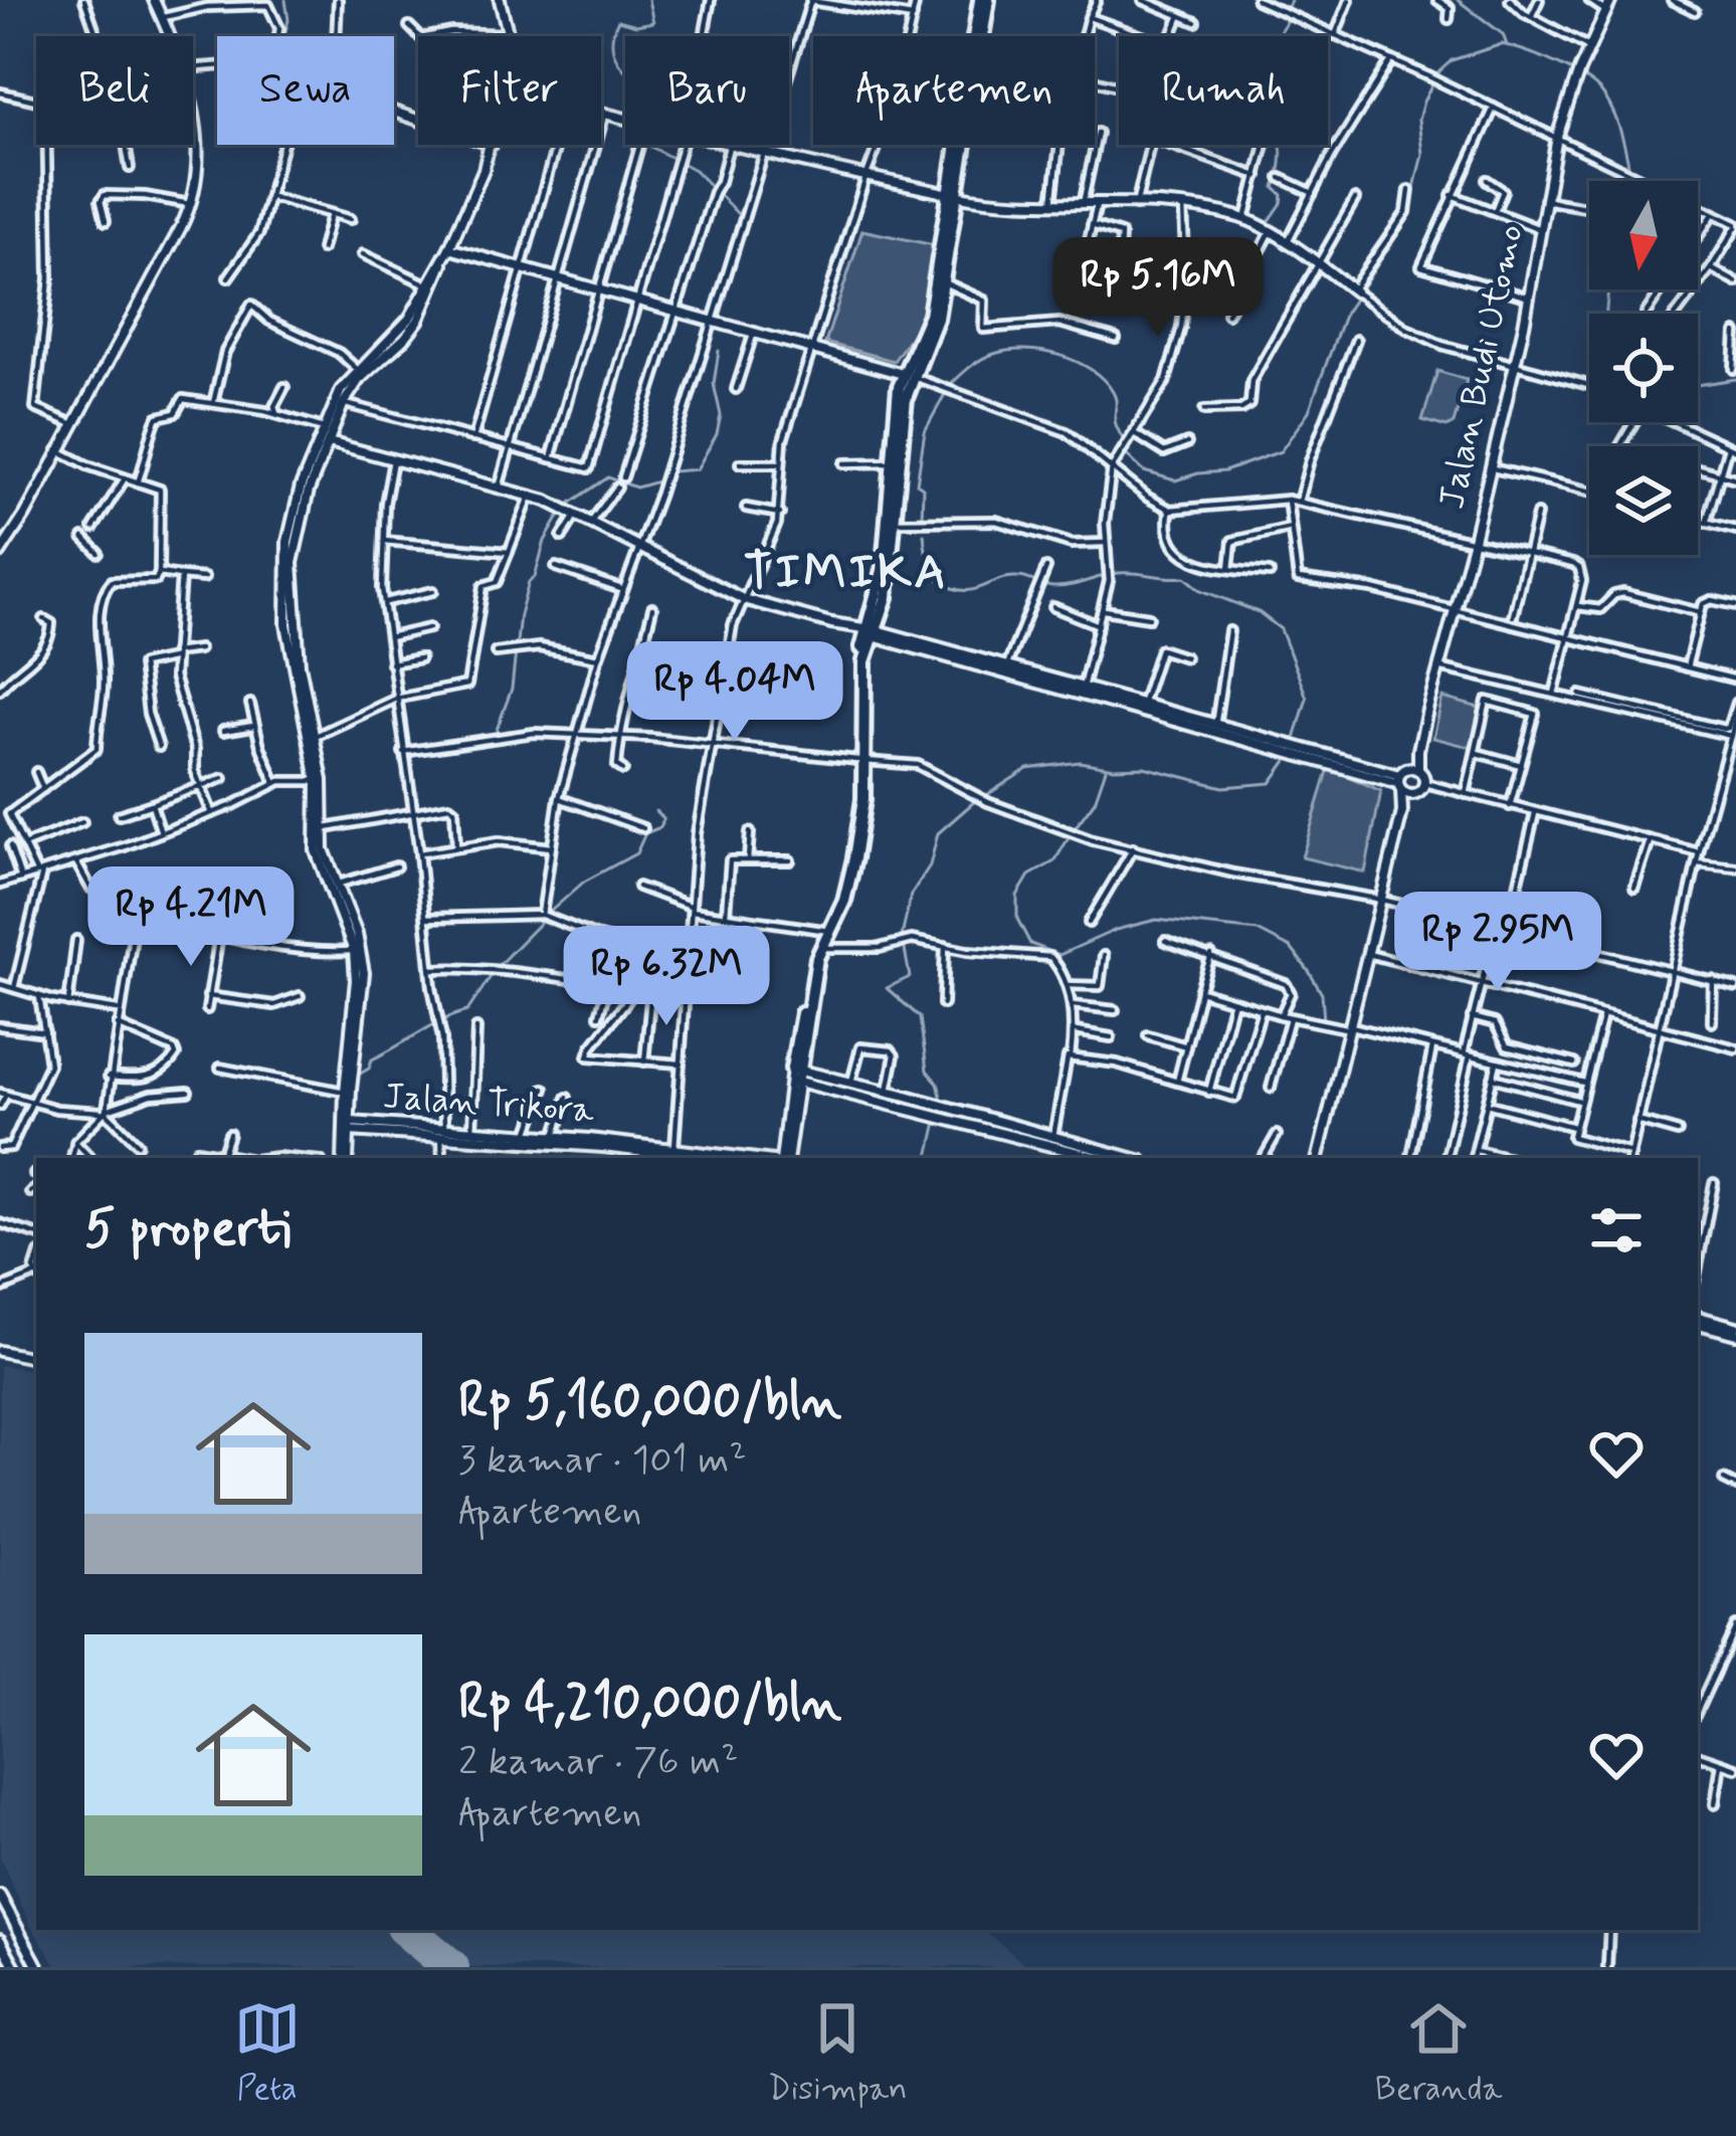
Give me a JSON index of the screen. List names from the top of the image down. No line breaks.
{"streets":{"street":["Jalan Budi Utomo","Jalan Trikora"]},"districts":["TIMIKA"],"north":"bottom","page":{"chip":["Beli","Sewa","Filter","Baru","Apartemen","Rumah"],"price":["Rp 5.16M","Rp 4.04M","Rp 4.21M","Rp 2.95M","Rp 6.32M"],"heading":"5 properti","list":[{"name":"Rp 5,160,000/bln","note":"3 kamar · 101 m² · Apartemen"},{"name":"Rp 4,210,000/bln","note":"2 kamar · 76 m² · Apartemen"}],"tabs":["Peta","Disimpan","Beranda"]}}
